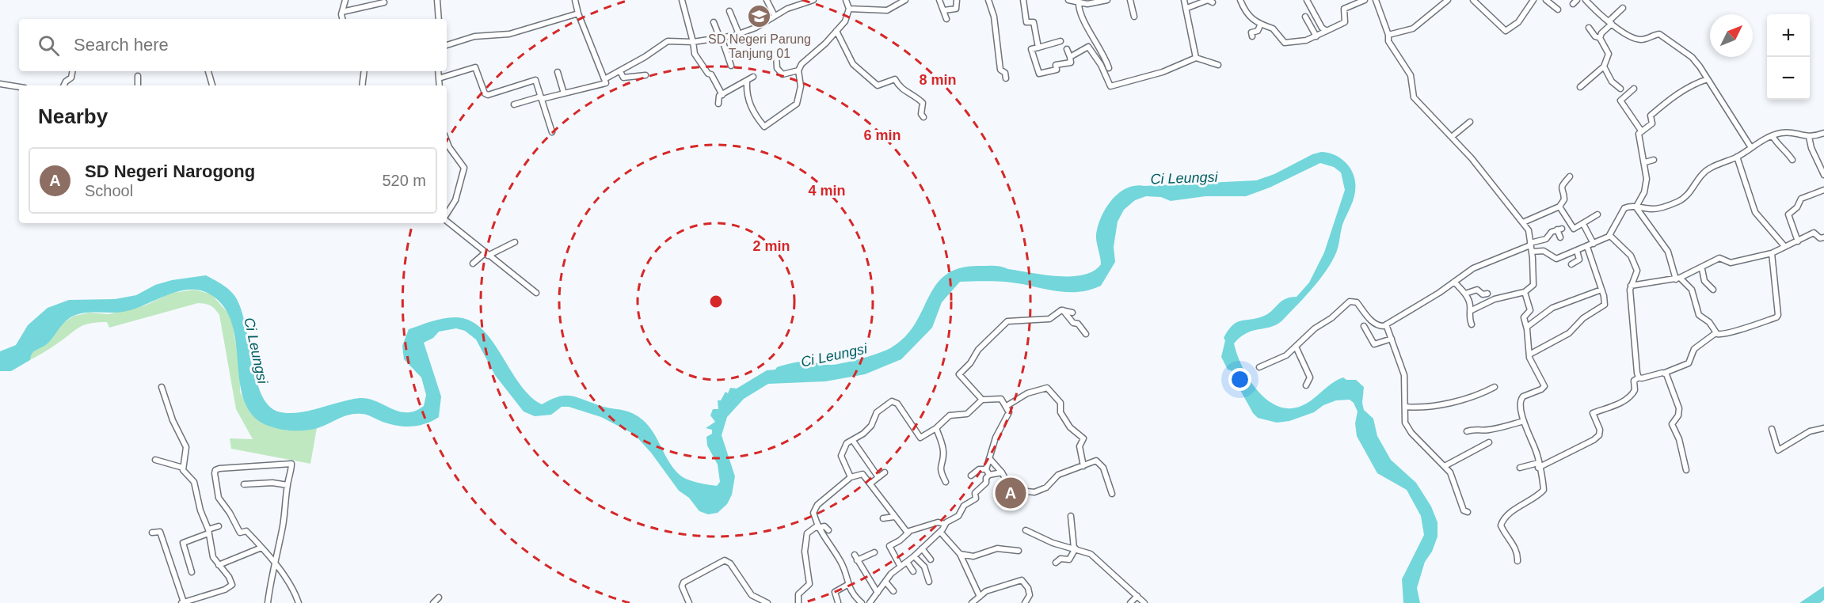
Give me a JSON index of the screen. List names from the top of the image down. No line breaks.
{"water":["Ci Leungsi"],"places":{"school or university":["SD Negeri Parung Tanjung 01"]},"north":"top right","page":{"map_buttons":["+","−"],"search":"Search here","heading":"Nearby","list":[{"mark":"A","name":"SD Negeri Narogong","note":"School","value":"520 m"}],"pins":"A"},"rings":["8 min","6 min","4 min","2 min"]}
